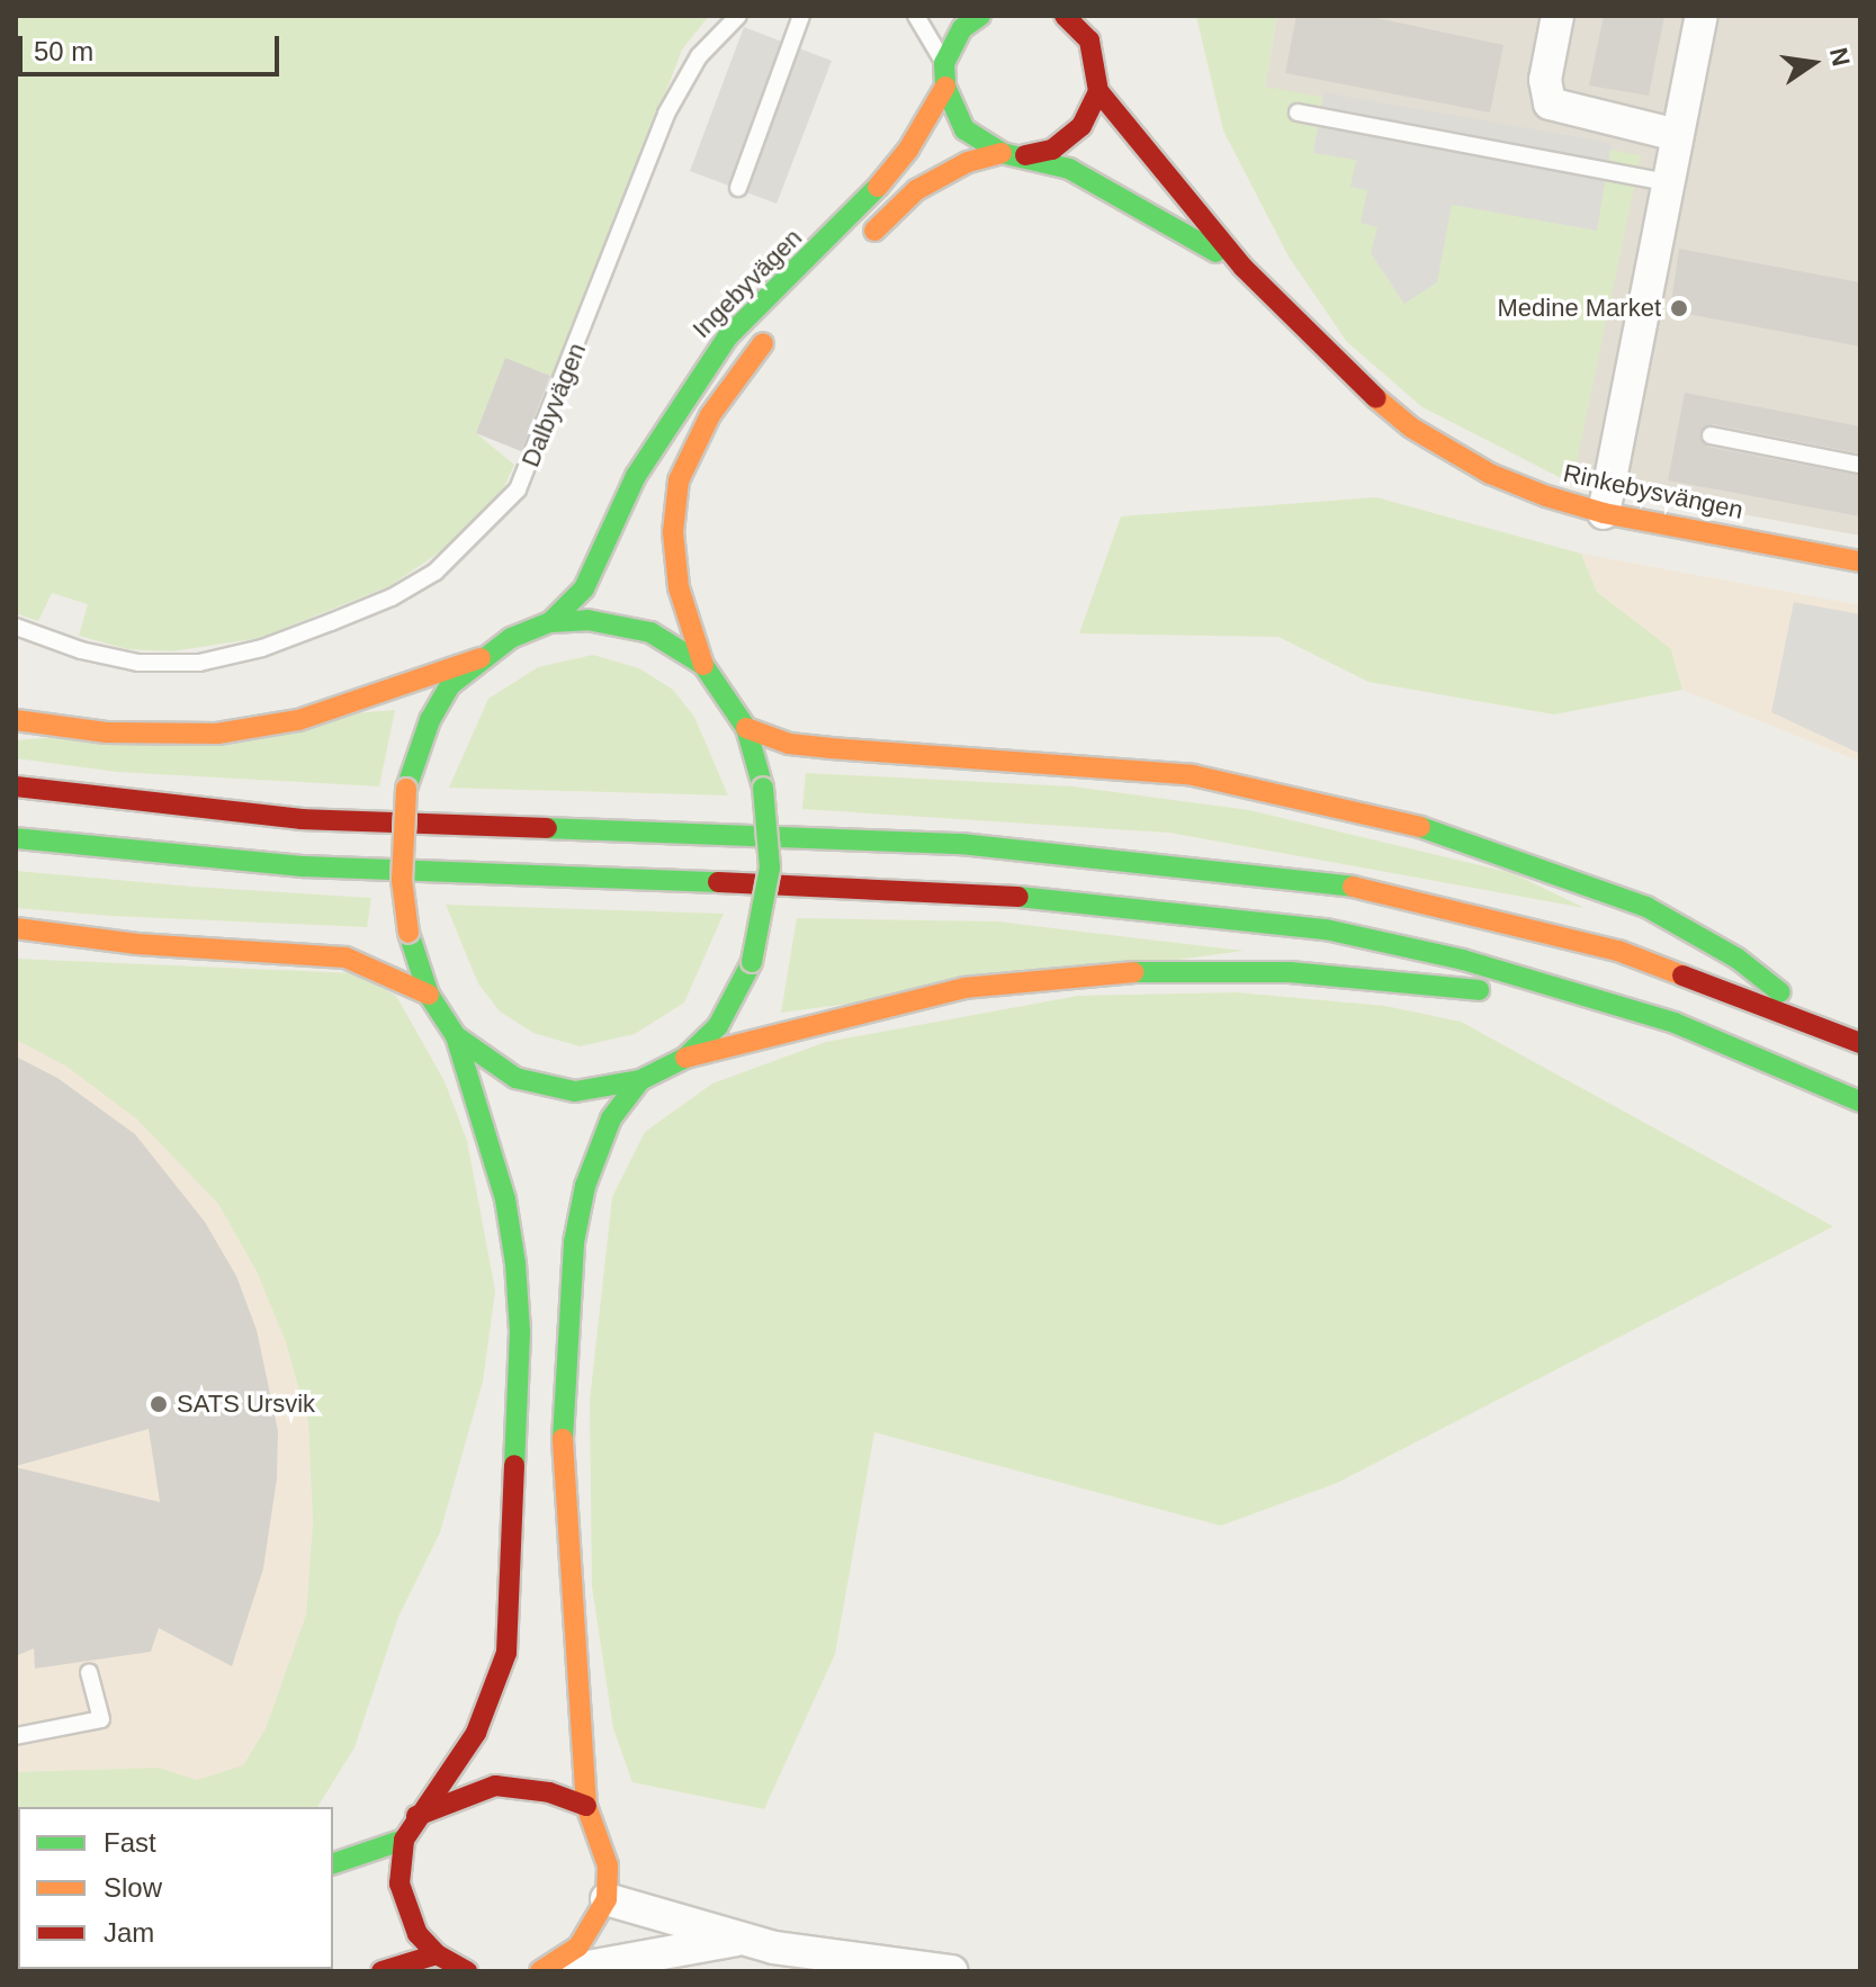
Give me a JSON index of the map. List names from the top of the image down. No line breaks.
{"streets":{"main road":["Ingebyvägen","Rinkebysvängen"],"lane":["Dalbyvägen"]},"crossings":[["Ingebyvägen","Rinkebysvängen"]],"places":["Medine Market","SATS Ursvik"],"legend":["Fast","Slow","Jam"],"scale_bar":"50 m","north":"right"}
